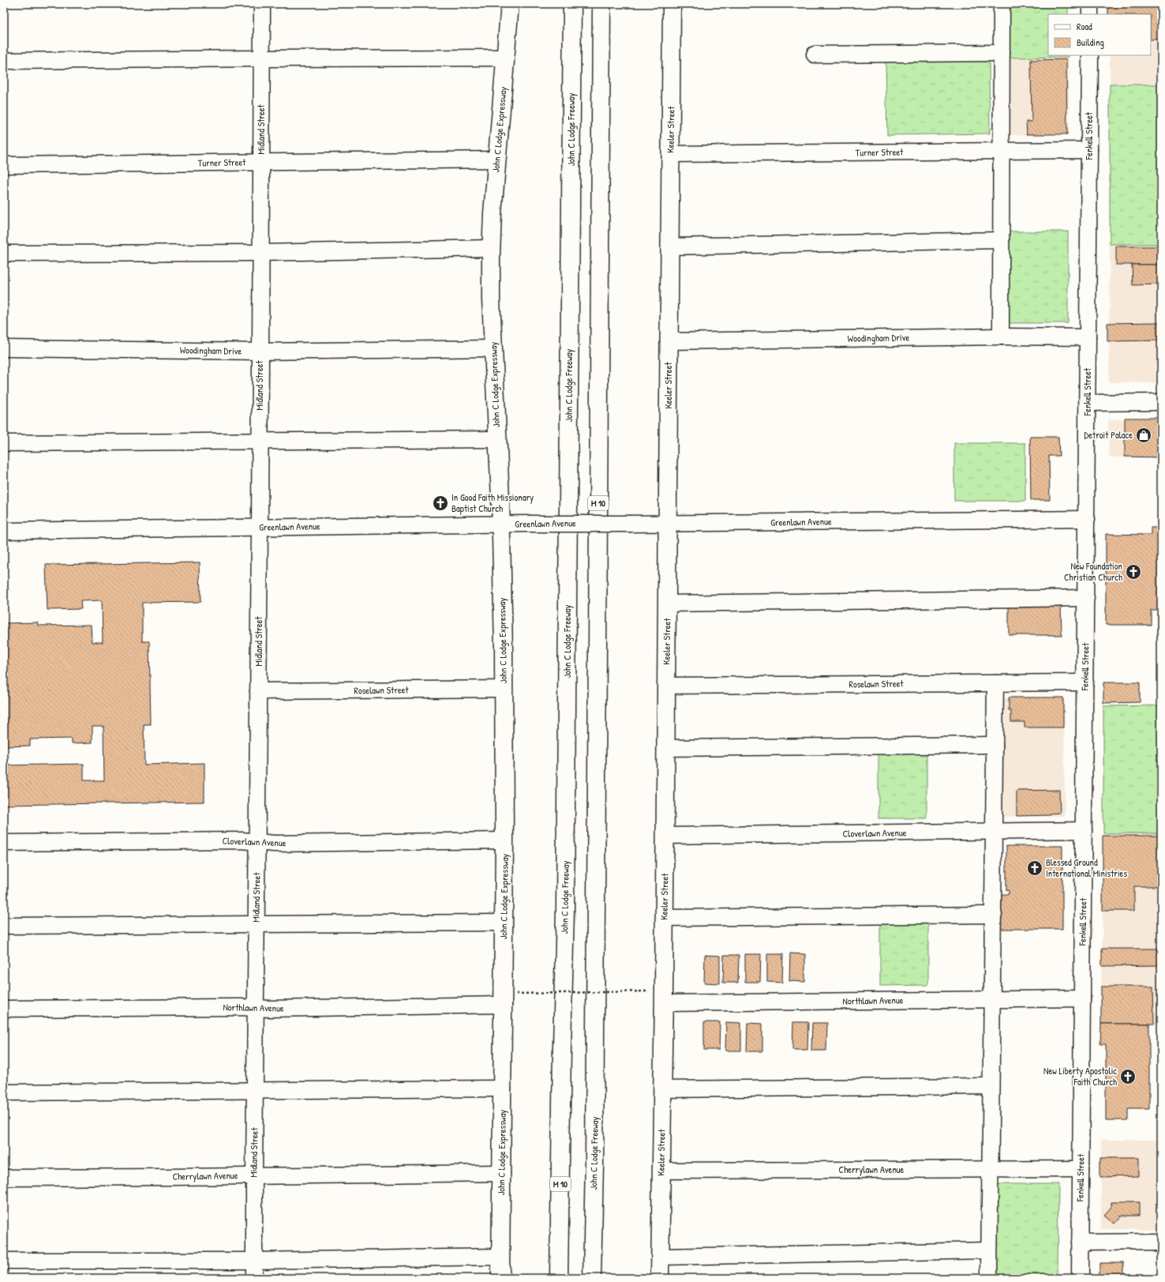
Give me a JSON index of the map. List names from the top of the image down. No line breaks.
{"streets":{"main road":["John C Lodge Expressway","John C Lodge Freeway","Keeler Street","M 10"],"street":["Midland Street","Fenkell Street","Turner Street","Woodingham Drive","Greenlawn Avenue","Roselawn Street","Cloverlawn Avenue","Northlawn Avenue","Cherrylawn Avenue"]},"crossings":[["Midland Street","Turner Street"],["Midland Street","Woodingham Drive"],["Midland Street","Greenlawn Avenue"],["Midland Street","Roselawn Street"],["Midland Street","Cloverlawn Avenue"],["Midland Street","Northlawn Avenue"],["Midland Street","Cherrylawn Avenue"],["John C Lodge Expressway","Turner Street"],["John C Lodge Expressway","Woodingham Drive"],["John C Lodge Expressway","Greenlawn Avenue"],["John C Lodge Expressway","Roselawn Street"],["John C Lodge Expressway","Cloverlawn Avenue"],["John C Lodge Expressway","Northlawn Avenue"],["John C Lodge Expressway","Cherrylawn Avenue"],["Keeler Street","Turner Street"],["Keeler Street","Woodingham Drive"],["Keeler Street","Greenlawn Avenue"],["Keeler Street","Roselawn Street"],["Keeler Street","Cloverlawn Avenue"],["Keeler Street","Northlawn Avenue"],["Keeler Street","Cherrylawn Avenue"],["Fenkell Street","Turner Street"],["Fenkell Street","Woodingham Drive"],["Fenkell Street","Greenlawn Avenue"],["Fenkell Street","Roselawn Street"],["Fenkell Street","Cloverlawn Avenue"],["Fenkell Street","Northlawn Avenue"],["Fenkell Street","Cherrylawn Avenue"]],"places":{"shop":["Detroit Palace"],"church":["In Good Faith Missionary Baptist Church","New Foundation Christian Church","Blessed Ground International Ministries","New Liberty Apostolic Faith Church"]},"legend":["Road","Building"]}
